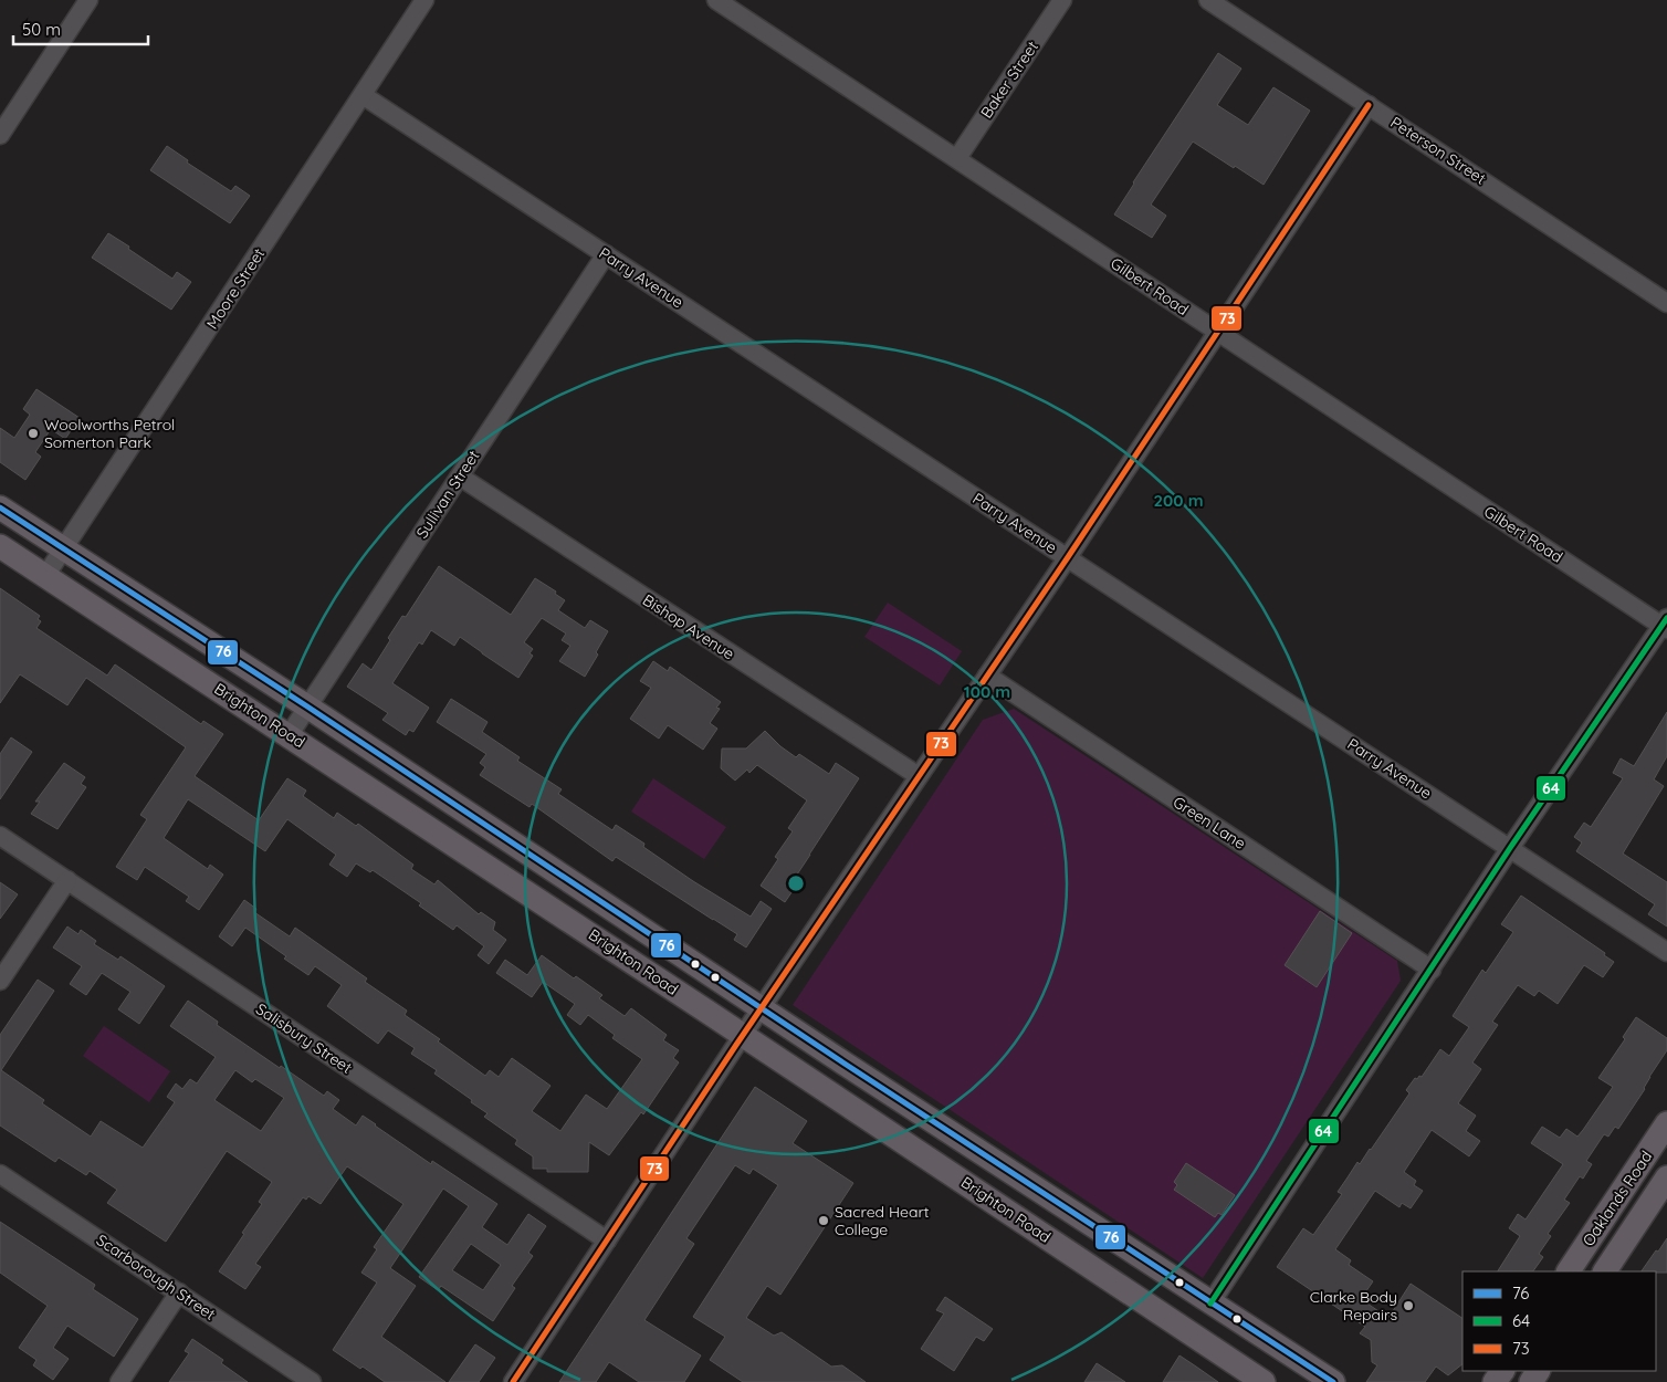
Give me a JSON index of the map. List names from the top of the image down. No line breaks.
{"streets":{"main road":["Brighton Road","Oaklands Road"],"street":["Baker Street","Peterson Street","Parry Avenue","Gilbert Road","Moore Street","Sullivan Street","Bishop Avenue","Green Lane","Salisbury Street","Scarborough Street"]},"crossings":[["Baker Street","Gilbert Road"],["Parry Avenue","Moore Street"],["Parry Avenue","Sullivan Street"],["Moore Street","Brighton Road"],["Sullivan Street","Bishop Avenue"],["Sullivan Street","Brighton Road"]],"places":["Woolworths Petrol Somerton Park","Sacred Heart College","Clarke Body Repairs"],"lines":["transit line 73","transit line 76","transit line 64"],"legend":["76","64","73"],"scale_bar":"50 m","rings":["200 m","100 m"]}
